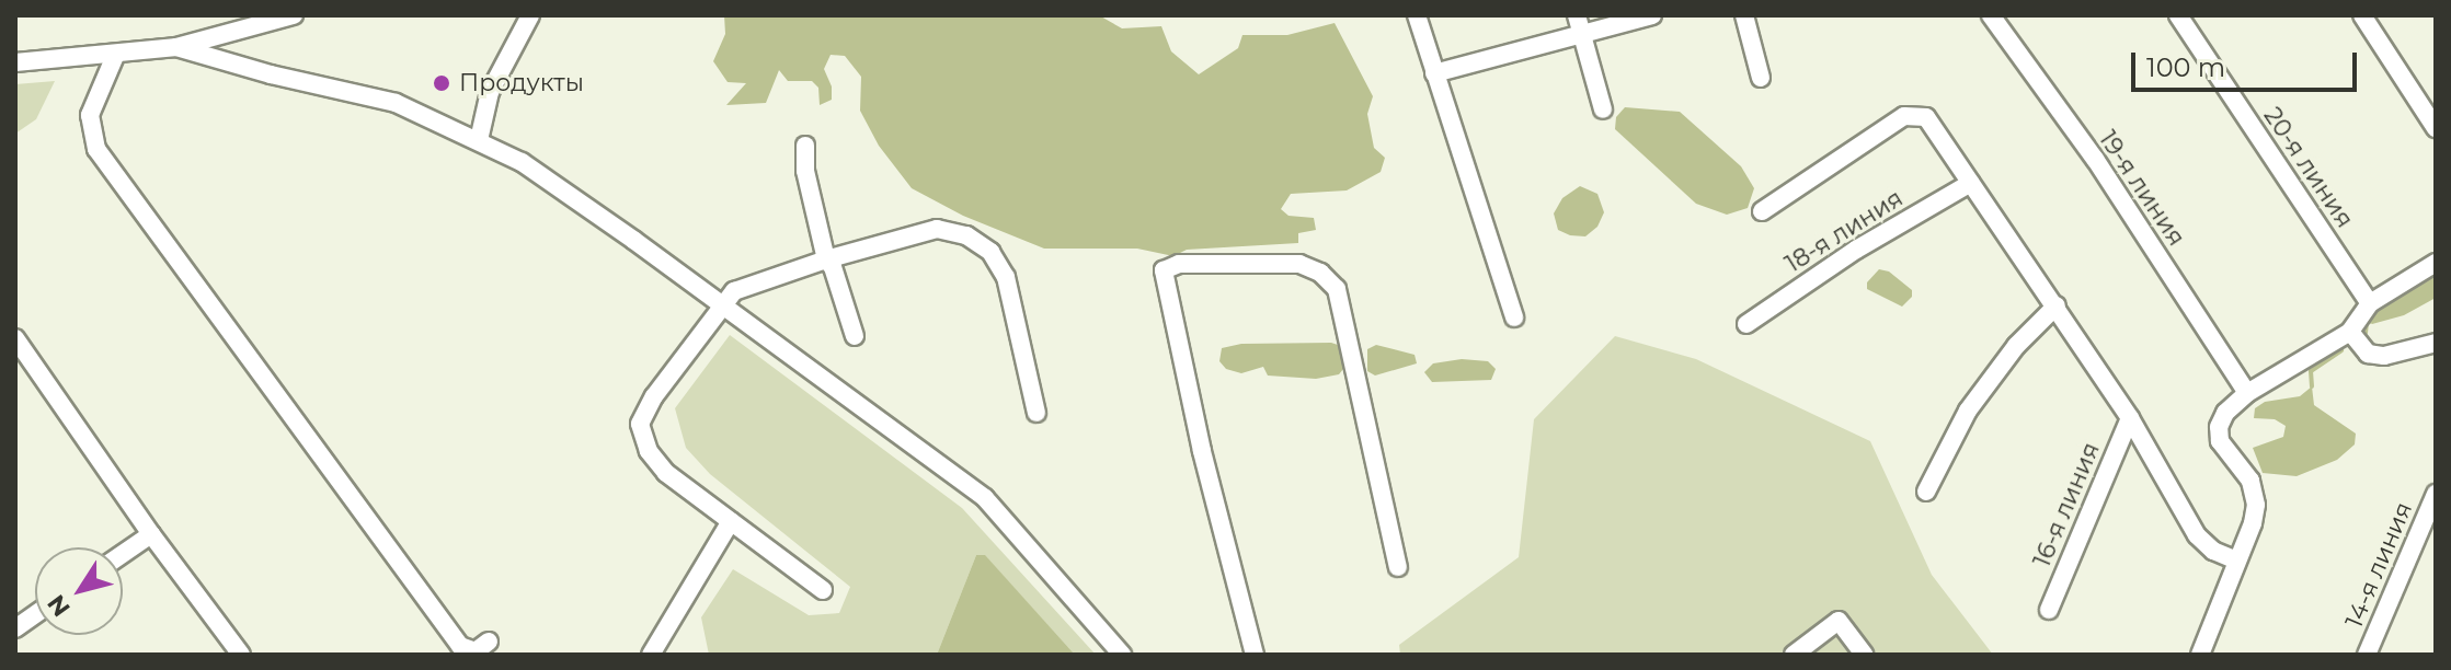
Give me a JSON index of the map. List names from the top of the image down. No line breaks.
{"streets":{"street":["20-я линия","19-я линия","18-я линия","16-я линия","14-я линия"]},"places":["Продукты"],"scale_bar":"100 m","north":"bottom left"}
